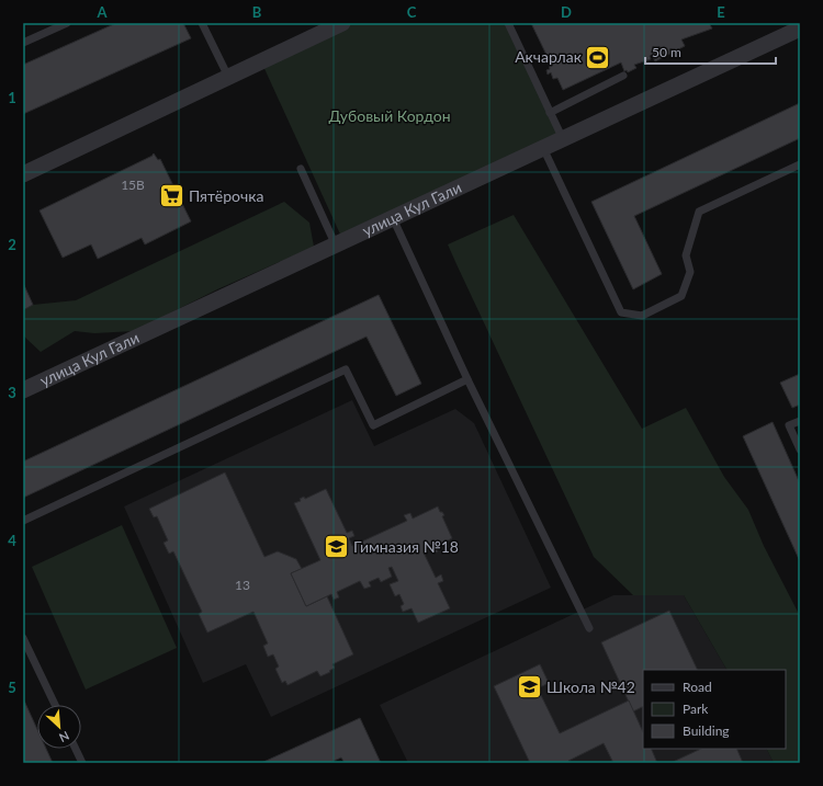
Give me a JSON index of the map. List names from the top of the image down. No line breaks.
{"streets":{"street":["улица Кул Гали"]},"parks":["Дубовый Кордон"],"places":{"sports":["Акчарлак"],"supermarket":["Пятёрочка"],"school or university":["Гимназия №18","Школа №42"]},"house_numbers":["15В","13"],"legend":["Road","Park","Building"],"scale_bar":"50 m","north":"bottom right","grid":{"columns":["A","B","C","D","E"],"rows":["1","2","3","4","5"]}}
